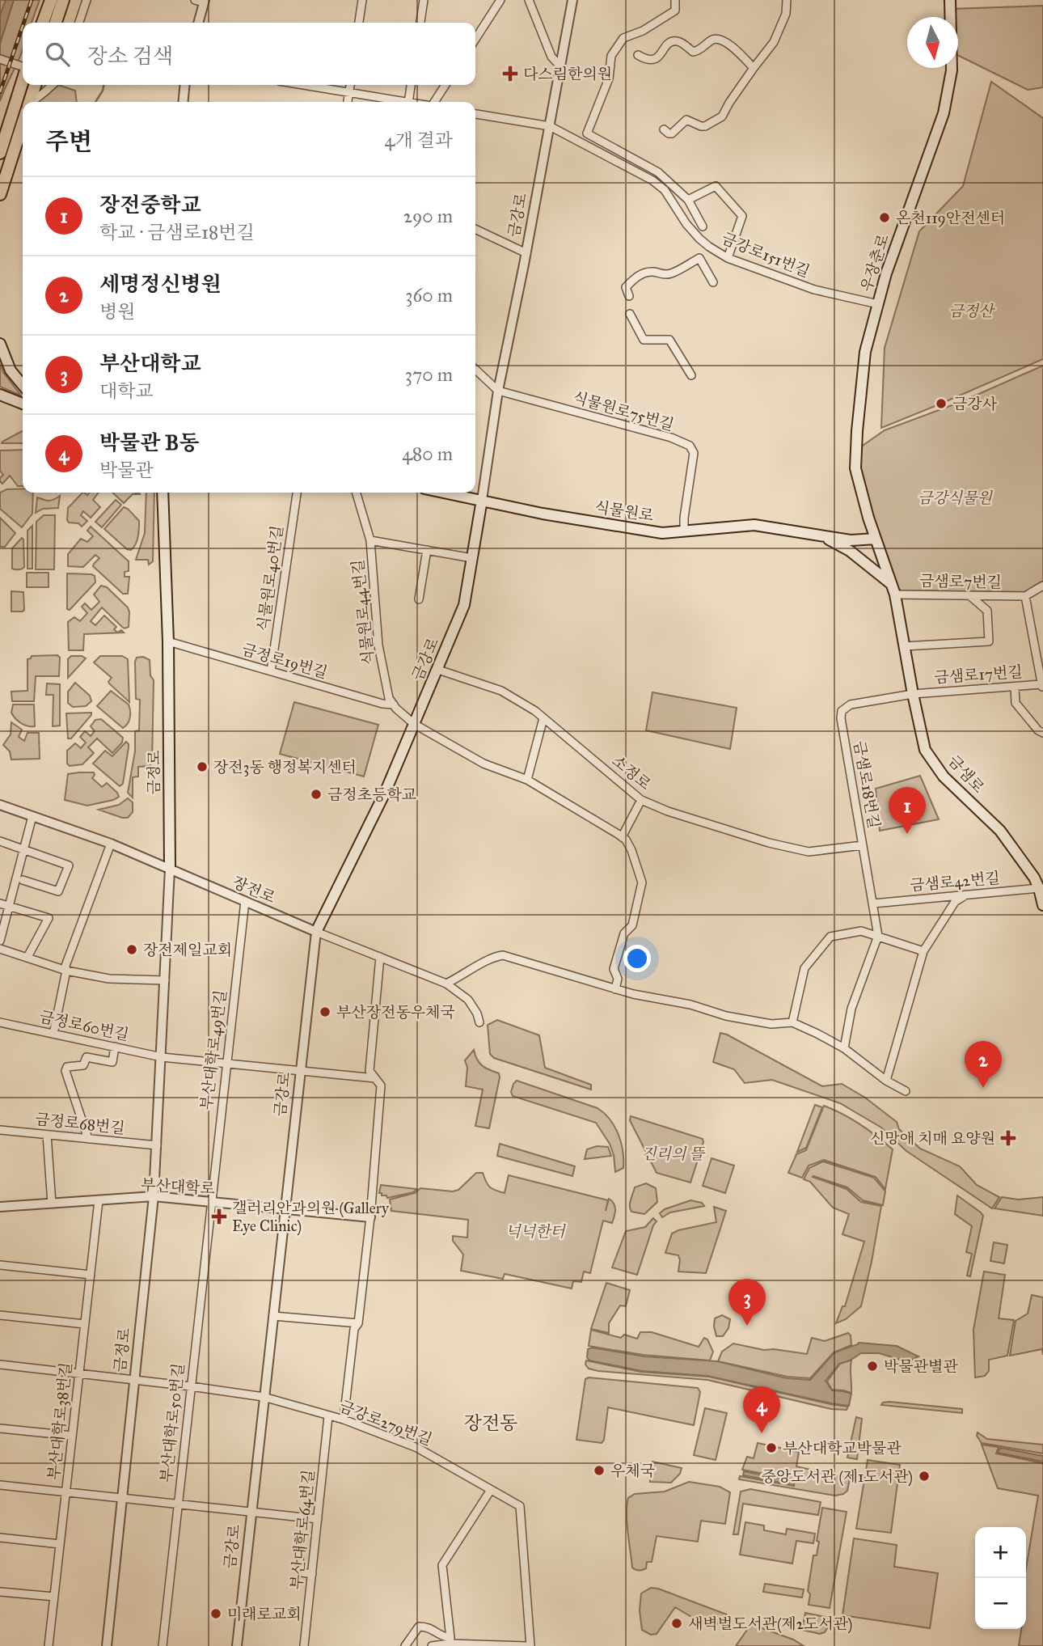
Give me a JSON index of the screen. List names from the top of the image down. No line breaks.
{"streets":{"main road":["금강로","우장춘로","식물원로","금정로","금샘로"],"street":["금강로151번길","식물원로75번길","식물원로40번길","금샘로7번길","식물원로44번길","금정로19번길","금샘로17번길","소정로","금샘로18번길","금샘로42번길","장전로","금정로60번길","부산대학로49번길","금정로68번길","부산대학로","부산대학로38번길","부산대학로50번길","금강로279번길","부산대학로64번길"]},"crossings":[["금강로","금강로151번길"],["금강로","식물원로75번길"],["금강로","식물원로"],["금강로","식물원로44번길"],["금강로","소정로"],["금강로","장전로"],["금강로","부산대학로"],["금강로","금강로279번길"],["금강로151번길","우장춘로"],["우장춘로","식물원로"],["우장춘로","금샘로"],["식물원로75번길","식물원로"],["식물원로","금샘로7번길"],["식물원로","금샘로"],["식물원로40번길","금정로19번길"],["금샘로7번길","금샘로"],["식물원로44번길","금정로19번길"],["금정로19번길","금정로"],["금샘로17번길","금샘로"],["금샘로17번길","금샘로18번길"],["금정로","장전로"],["금정로","금정로60번길"],["금정로","금정로68번길"],["금정로","부산대학로"],["금정로","금강로279번길"],["소정로","금샘로18번길"],["금샘로","금샘로18번길"],["금샘로","금샘로42번길"],["금샘로18번길","금샘로42번길"],["장전로","부산대학로49번길"],["부산대학로49번길","부산대학로"],["부산대학로49번길","부산대학로50번길"],["부산대학로","부산대학로38번길"],["부산대학로","부산대학로50번길"],["부산대학로38번길","금강로279번길"],["부산대학로50번길","금강로279번길"],["금강로279번길","부산대학로64번길"]],"districts":["장전동"],"parks":["금정산","금강식물원","진리의 뜰","넉넉한터"],"places":{"health":["다스림한의원","신망애 치매 요양원","갤러리안과의원 (Gallery Eye Clinic)"],"other":["온천119안전센터","금강사","장전3동 행정복지센터","금정초등학교","장전제일교회","부산장전동우체국","박물관별관","부산대학교박물관","우체국","중앙도서관 (제1도서관)","미래로교회","새벽벌도서관(제2도서관)"]},"north":"bottom","page":{"search":"장소 검색","heading":["주변","4개 결과"],"list":[{"mark":"1","name":"장전중학교","note":"학교 · 금샘로18번길","value":"290 m"},{"mark":"2","name":"세명정신병원","note":"병원","value":"360 m"},{"mark":"3","name":"부산대학교","note":"대학교","value":"370 m"},{"mark":"4","name":"박물관 B동","note":"박물관","value":"480 m"}],"pins":["1","2","3","4"],"map_buttons":["+","−"]}}
